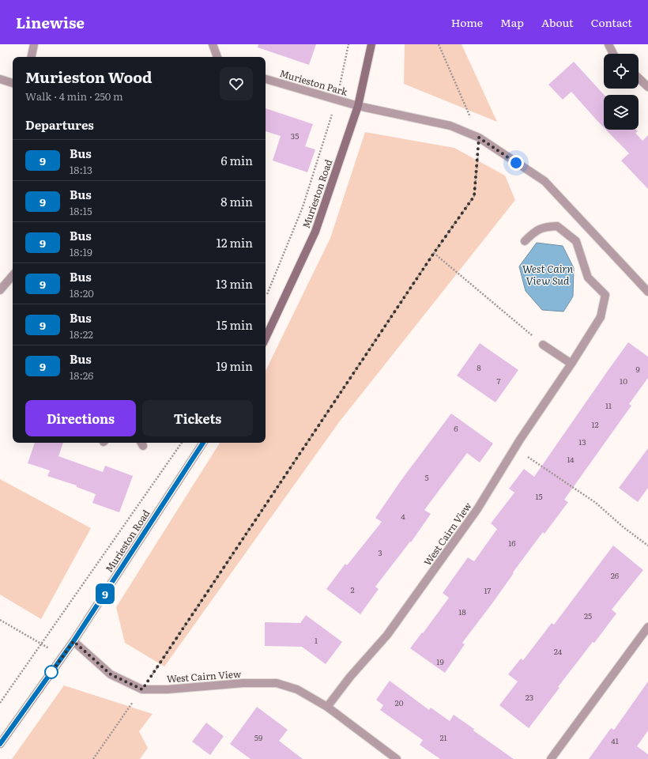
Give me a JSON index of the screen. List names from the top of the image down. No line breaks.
{"streets":{"street":["Murieston Park","Murieston Road","West Cairn View"]},"crossings":[["Murieston Park","Murieston Road"],["Murieston Road","West Cairn View"]],"water":["West Cairn View Sud"],"lines":["bus line 9"],"house_numbers":["35","8","9","7","10","11","12","6","13","14","5","15","4","16","3","26","2","17","18","25","1","24","19","23","20","59","21","41"],"page":{"header":"Linewise","nav":["Home","Map","About","Contact"],"on_map":"9","heading":[["Murieston Wood","Walk · 4 min · 250 m"],"Departures"],"list":[{"mark":"9","name":"Bus","note":"18:13","value":"6 min"},{"mark":"9","name":"Bus","note":"18:15","value":"8 min"},{"mark":"9","name":"Bus","note":"18:19","value":"12 min"},{"mark":"9","name":"Bus","note":"18:20","value":"13 min"},{"mark":"9","name":"Bus","note":"18:22","value":"15 min"},{"mark":"9","name":"Bus","note":"18:26","value":"19 min"}],"buttons":["Directions","Tickets"]}}
